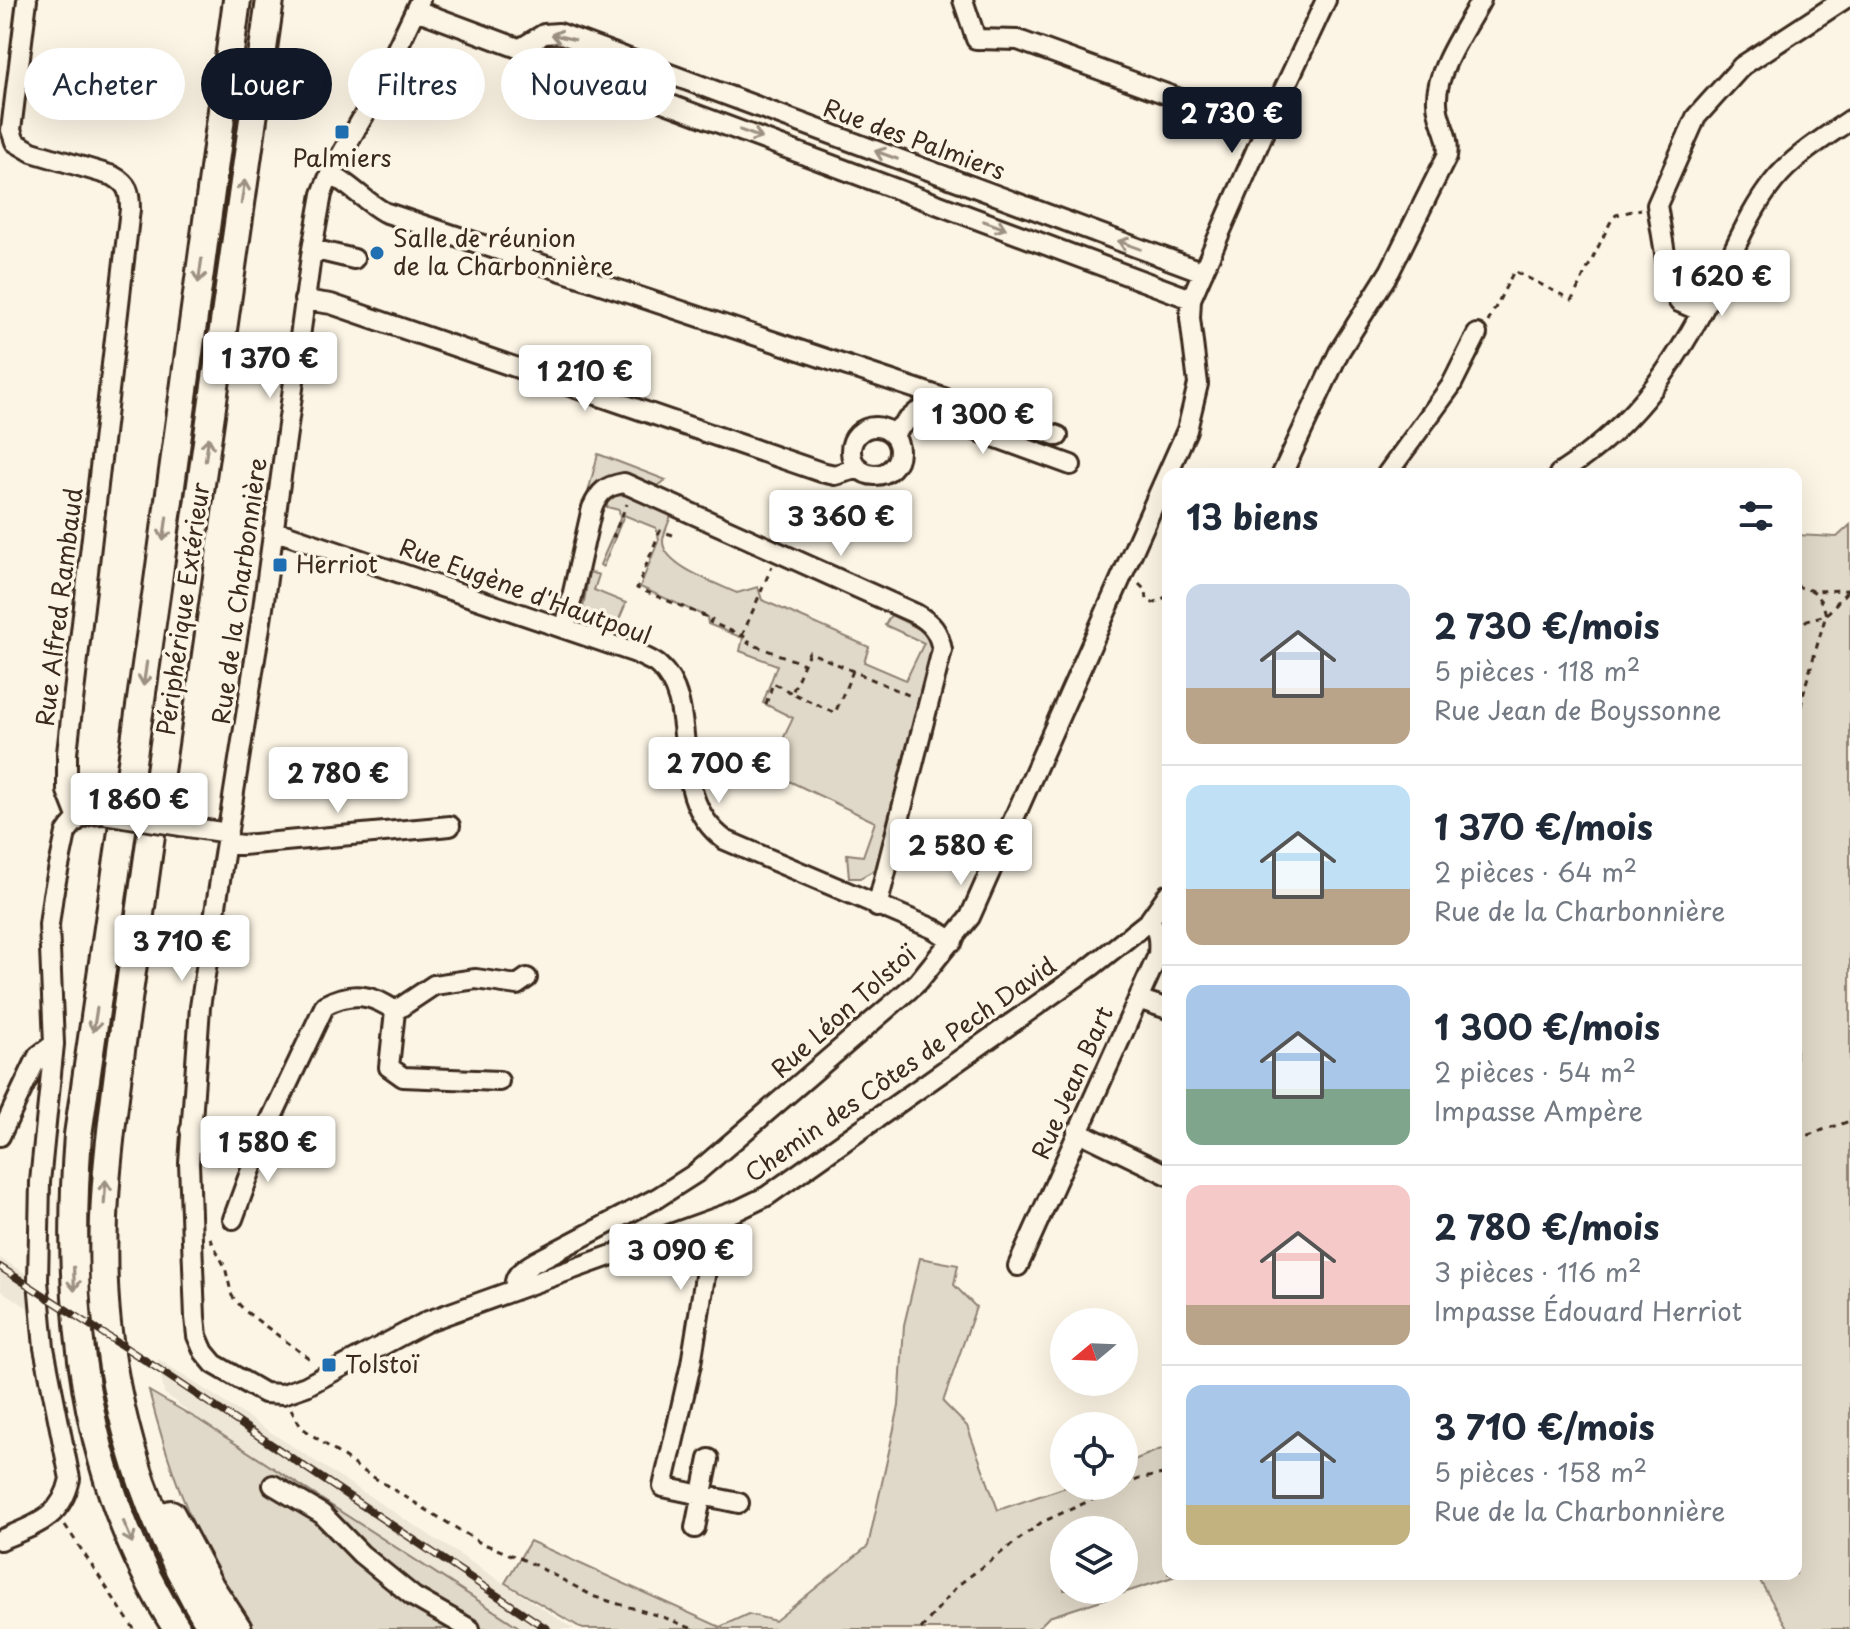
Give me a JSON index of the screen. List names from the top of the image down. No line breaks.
{"streets":{"highway":["Périphérique Extérieur"],"street":["Rue des Palmiers","Rue de la Charbonnière","Rue Eugène d'Hautpoul","Rue Alfred Rambaud","Rue Léon Tolstoï","Chemin des Côtes de Pech David","Rue Jean Bart"]},"crossings":[["Rue des Palmiers","Rue de la Charbonnière"],["Rue des Palmiers","Rue Léon Tolstoï"],["Rue de la Charbonnière","Rue Eugène d'Hautpoul"],["Rue de la Charbonnière","Chemin des Côtes de Pech David"],["Rue Eugène d'Hautpoul","Rue Léon Tolstoï"],["Rue Léon Tolstoï","Chemin des Côtes de Pech David"],["Chemin des Côtes de Pech David","Rue Jean Bart"]],"places":{"transit":["Palmiers","Herriot","Tolstoï"],"other":["Salle de réunion de la Charbonnière"]},"north":"left","page":{"chip":["Acheter","Louer","Filtres","Nouveau"],"price":["2 730 €","1 620 €","1 370 €","1 210 €","1 300 €","3 360 €","2 700 €","2 780 €","1 860 €","2 580 €","3 710 €","1 580 €","3 090 €"],"heading":"13 biens","list":[{"name":"2 730 €/mois","note":"5 pièces · 118 m² · Rue Jean de Boyssonne"},{"name":"1 370 €/mois","note":"2 pièces · 64 m² · Rue de la Charbonnière"},{"name":"1 300 €/mois","note":"2 pièces · 54 m² · Impasse Ampère"},{"name":"2 780 €/mois","note":"3 pièces · 116 m² · Impasse Édouard Herriot"},{"name":"3 710 €/mois","note":"5 pièces · 158 m² · Rue de la Charbonnière"}]}}
